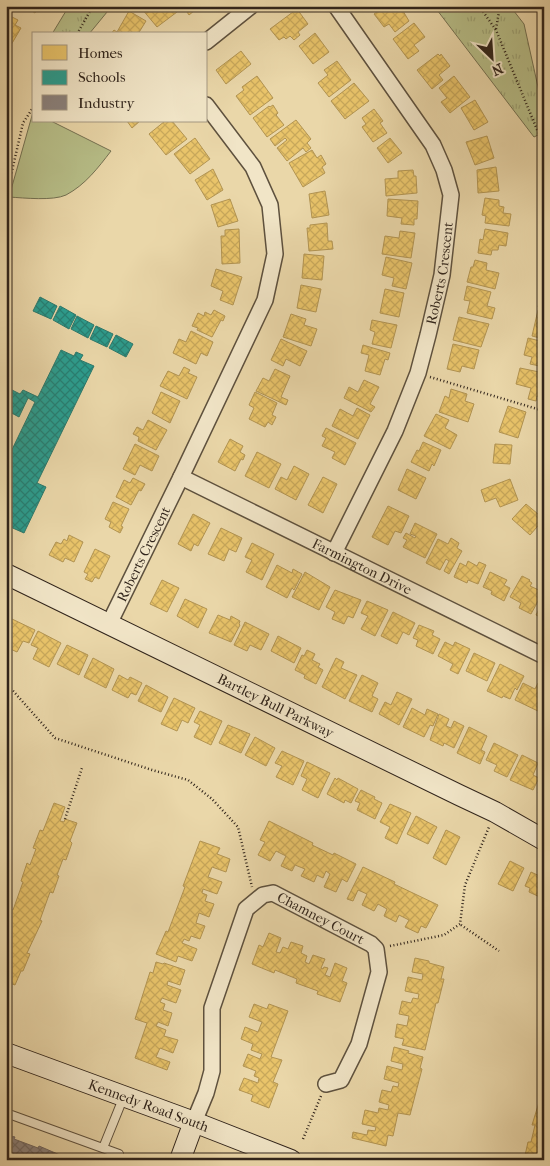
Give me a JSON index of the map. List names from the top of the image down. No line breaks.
{"streets":{"street":["Roberts Crescent","Farmington Drive","Bartley Bull Parkway","Chamney Court","Kennedy Road South"]},"crossings":[["Roberts Crescent","Farmington Drive"],["Roberts Crescent","Bartley Bull Parkway"],["Chamney Court","Kennedy Road South"]],"legend":["Homes","Schools","Industry"],"north":"bottom right"}
